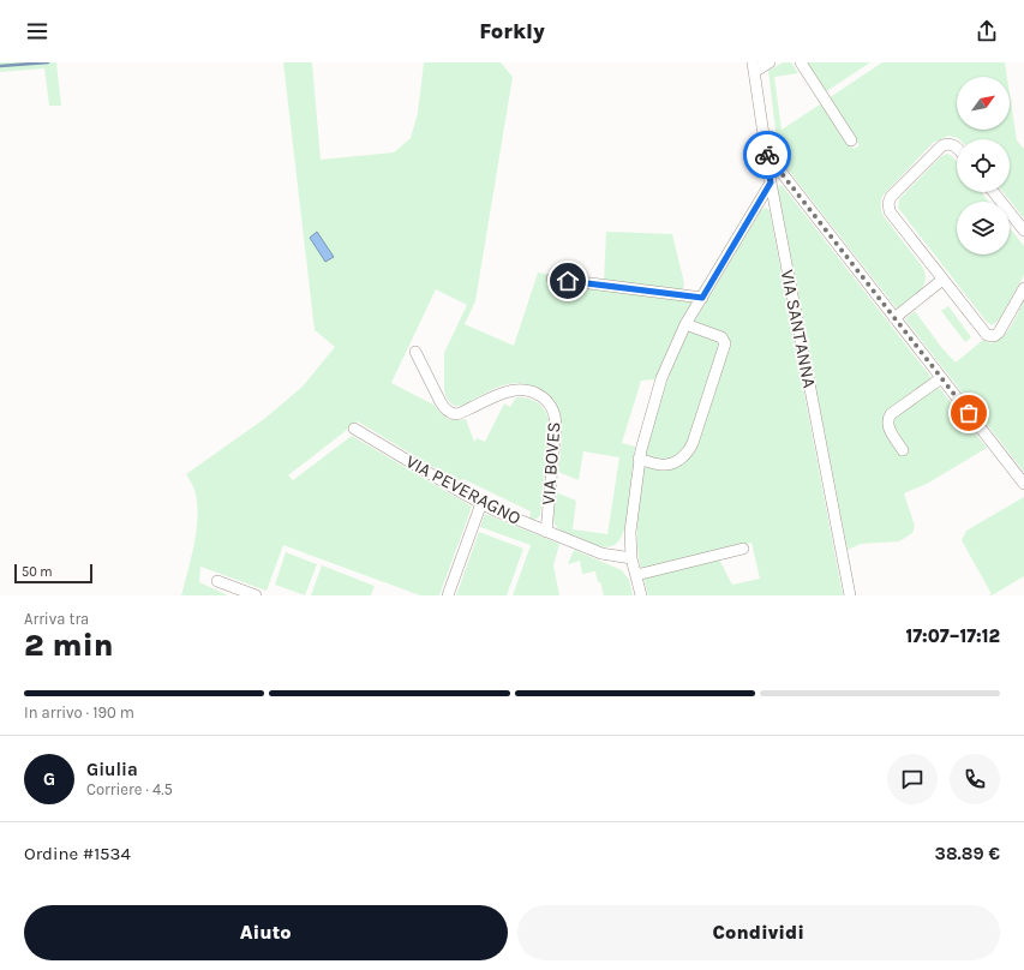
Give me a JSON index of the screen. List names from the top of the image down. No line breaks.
{"streets":{"street":["VIA SANT'ANNA","VIA BOVES","VIA PEVERAGNO"]},"crossings":[["VIA BOVES","VIA PEVERAGNO"]],"scale_bar":"50 m","north":"top right","page":{"header":"Forkly","scale":"50 m","heading":["2 min","Arriva tra","17:07–17:12"],"panel":["Giulia","Corriere · 4.5","Ordine #1534","38.89 €"],"bar":"In arrivo · 190 m","round":"G","buttons":["Aiuto","Condividi"]}}
